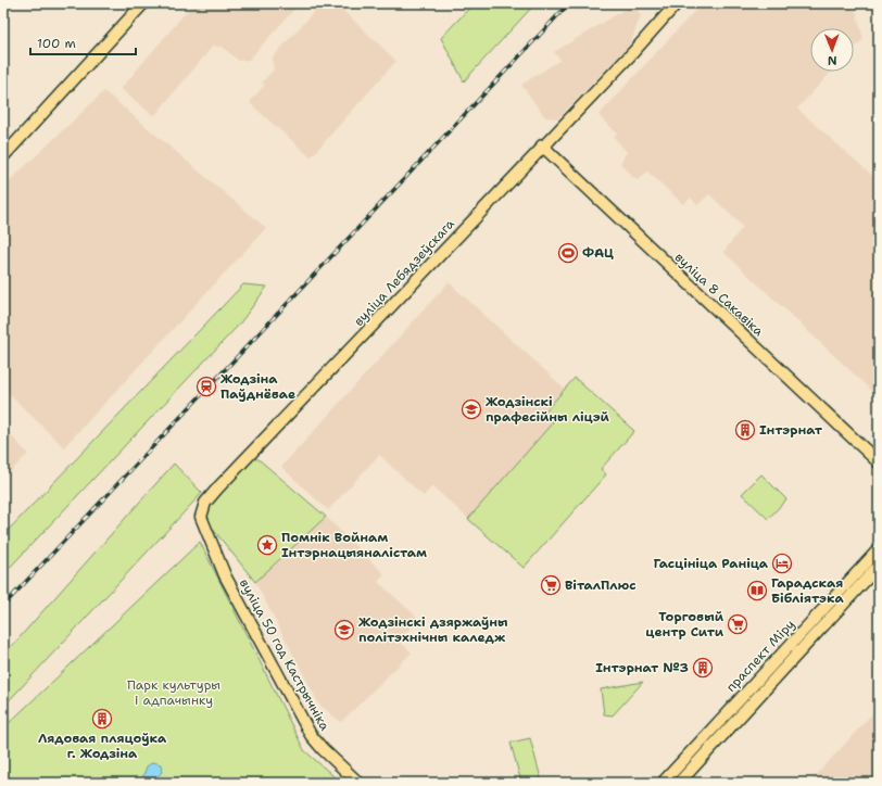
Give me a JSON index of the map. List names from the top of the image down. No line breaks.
{"streets":{"main road":["вуліца Лебядзеўскага","вуліца 8 Сакавіка","вуліца 50 год Кастрычніка","праспект Міру"]},"crossings":[["вуліца Лебядзеўскага","вуліца 8 Сакавіка"],["вуліца Лебядзеўскага","вуліца 50 год Кастрычніка"]],"parks":["Парк культуры і адпачынку"],"places":{"sports":["ФАЦ"],"station":["Жодзіна Паўднёвае"],"school or university":["Жодзінскі прафесійны ліцэй","Жодзінскі дзяржаўны політэхнічны каледж"],"building":["Інтэрнат","Інтэрнат №3","Лядовая пляцоўка г. Жодзіна"],"place":["Помнік Войнам Інтэрнацыяналістам"],"hotel":["Гасцініца Раніца"],"supermarket":["ВіталПлюс","Торговый центр Сити"],"library":["Гарадская Бібліятэка"]},"scale_bar":"100 m","north":"bottom"}
